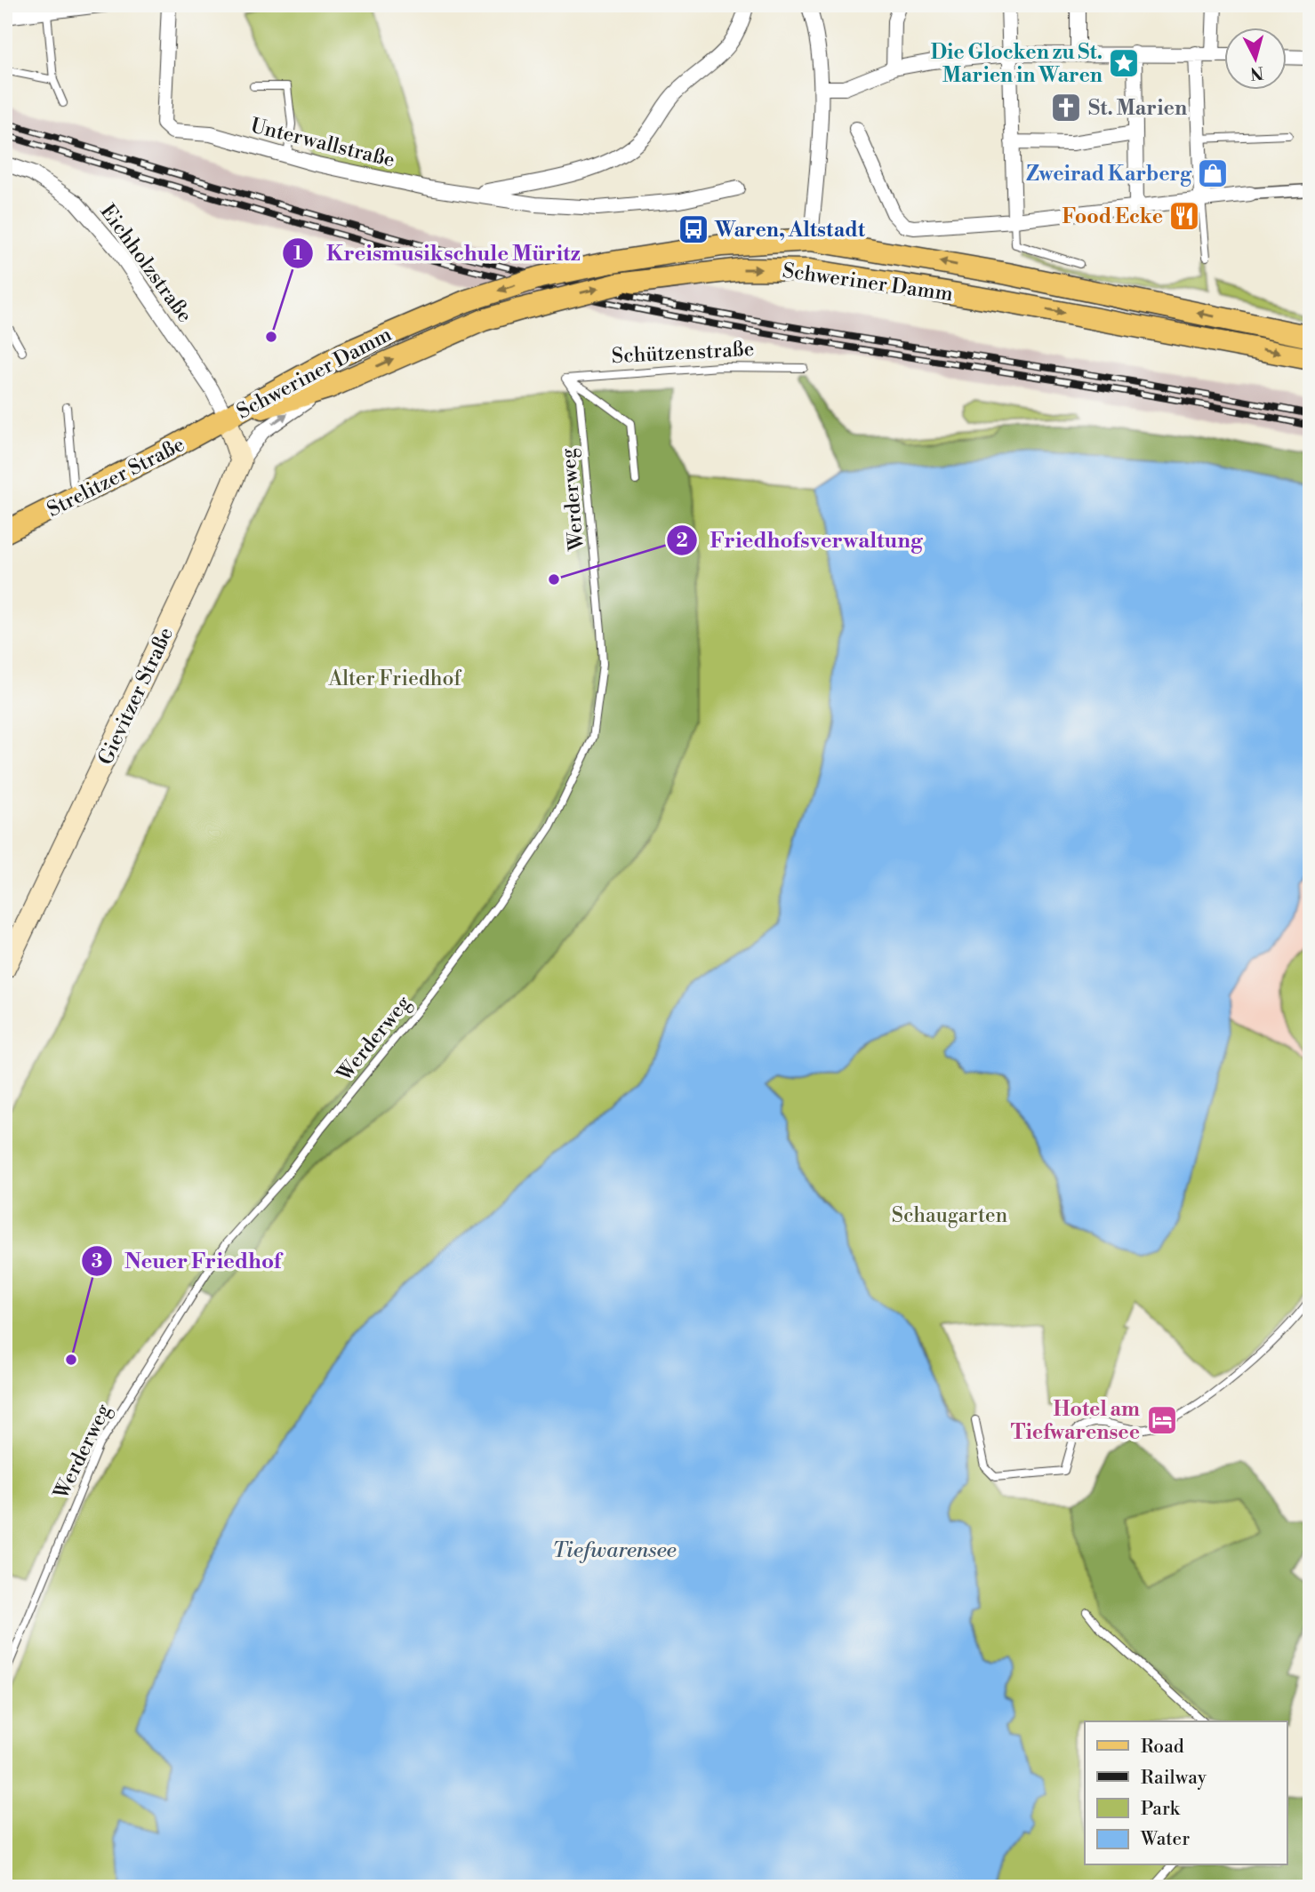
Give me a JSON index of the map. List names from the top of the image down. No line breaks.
{"streets":{"main road":["Schweriner Damm","Strelitzer Straße","Gievitzer Straße"],"street":["Unterwallstraße","Eichholzstraße"],"lane":["Schützenstraße","Werderweg"]},"crossings":[["Eichholzstraße","Schweriner Damm"],["Eichholzstraße","Strelitzer Straße"],["Schweriner Damm","Strelitzer Straße"],["Schützenstraße","Werderweg"]],"water":["Tiefwarensee"],"parks":["Alter Friedhof","Schaugarten"],"places":{"place":["Die Glocken zu St. Marien in Waren"],"church":["St. Marien"],"shop":["Zweirad Karberg"],"restaurant":["Food Ecke"],"bus stop":["Waren, Altstadt"],"other":["Kreismusikschule Müritz","Friedhofsverwaltung","Neuer Friedhof"],"hotel":["Hotel am Tiefwarensee"]},"legend":["Road","Railway","Park","Water"],"north":"bottom"}
